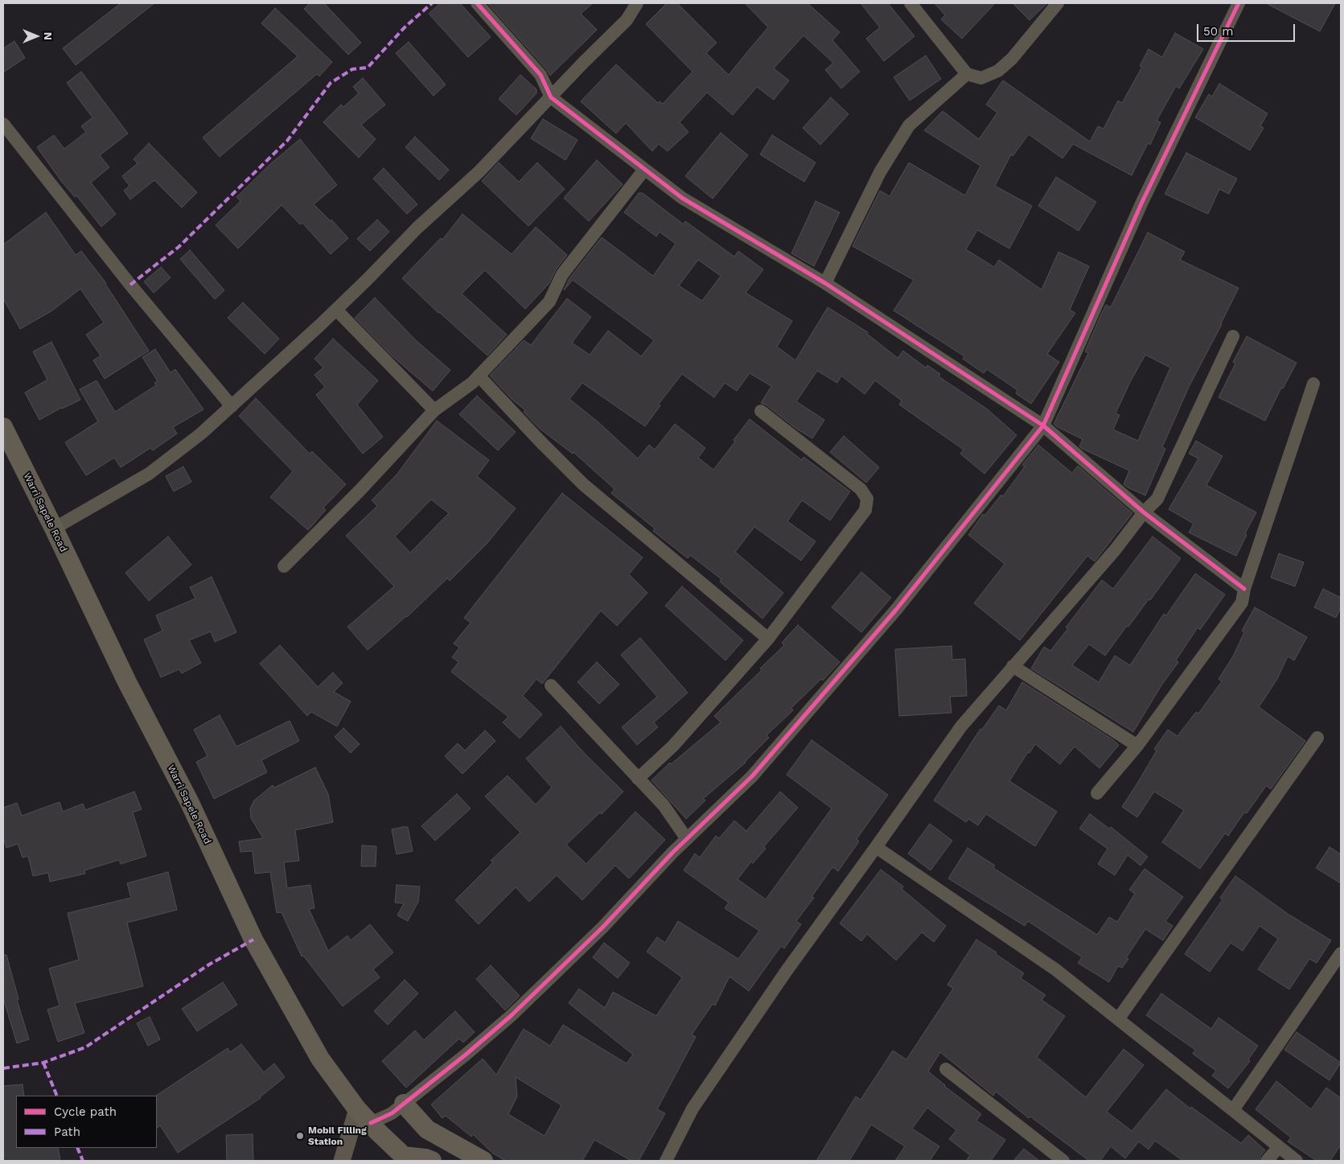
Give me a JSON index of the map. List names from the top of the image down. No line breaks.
{"streets":{"highway":["Warri Sapele Road"]},"places":["Mobil Filling Station"],"legend":["Cycle path","Path"],"scale_bar":"50 m","north":"right"}
